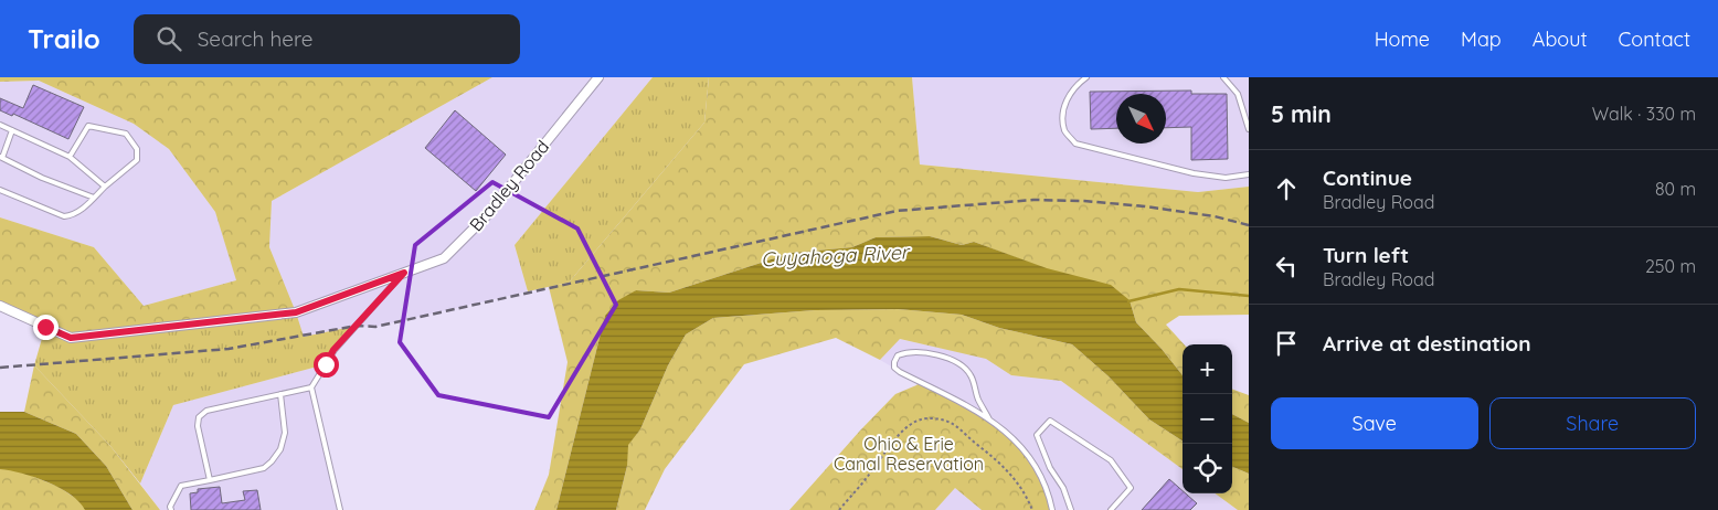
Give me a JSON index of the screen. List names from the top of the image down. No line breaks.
{"streets":{"street":["Bradley Road"]},"water":["Cuyahoga River"],"parks":["Ohio & Erie Canal Reservation"],"north":"bottom right","page":{"header":"Trailo","search":"Search here","nav":["Home","Map","About","Contact"],"heading":["5 min","Walk · 330 m"],"list":[["Continue","Bradley Road","80 m"],["Turn left","Bradley Road","250 m"],"Arrive at destination"],"map_buttons":["+","−"],"buttons":["Save","Share"]}}
